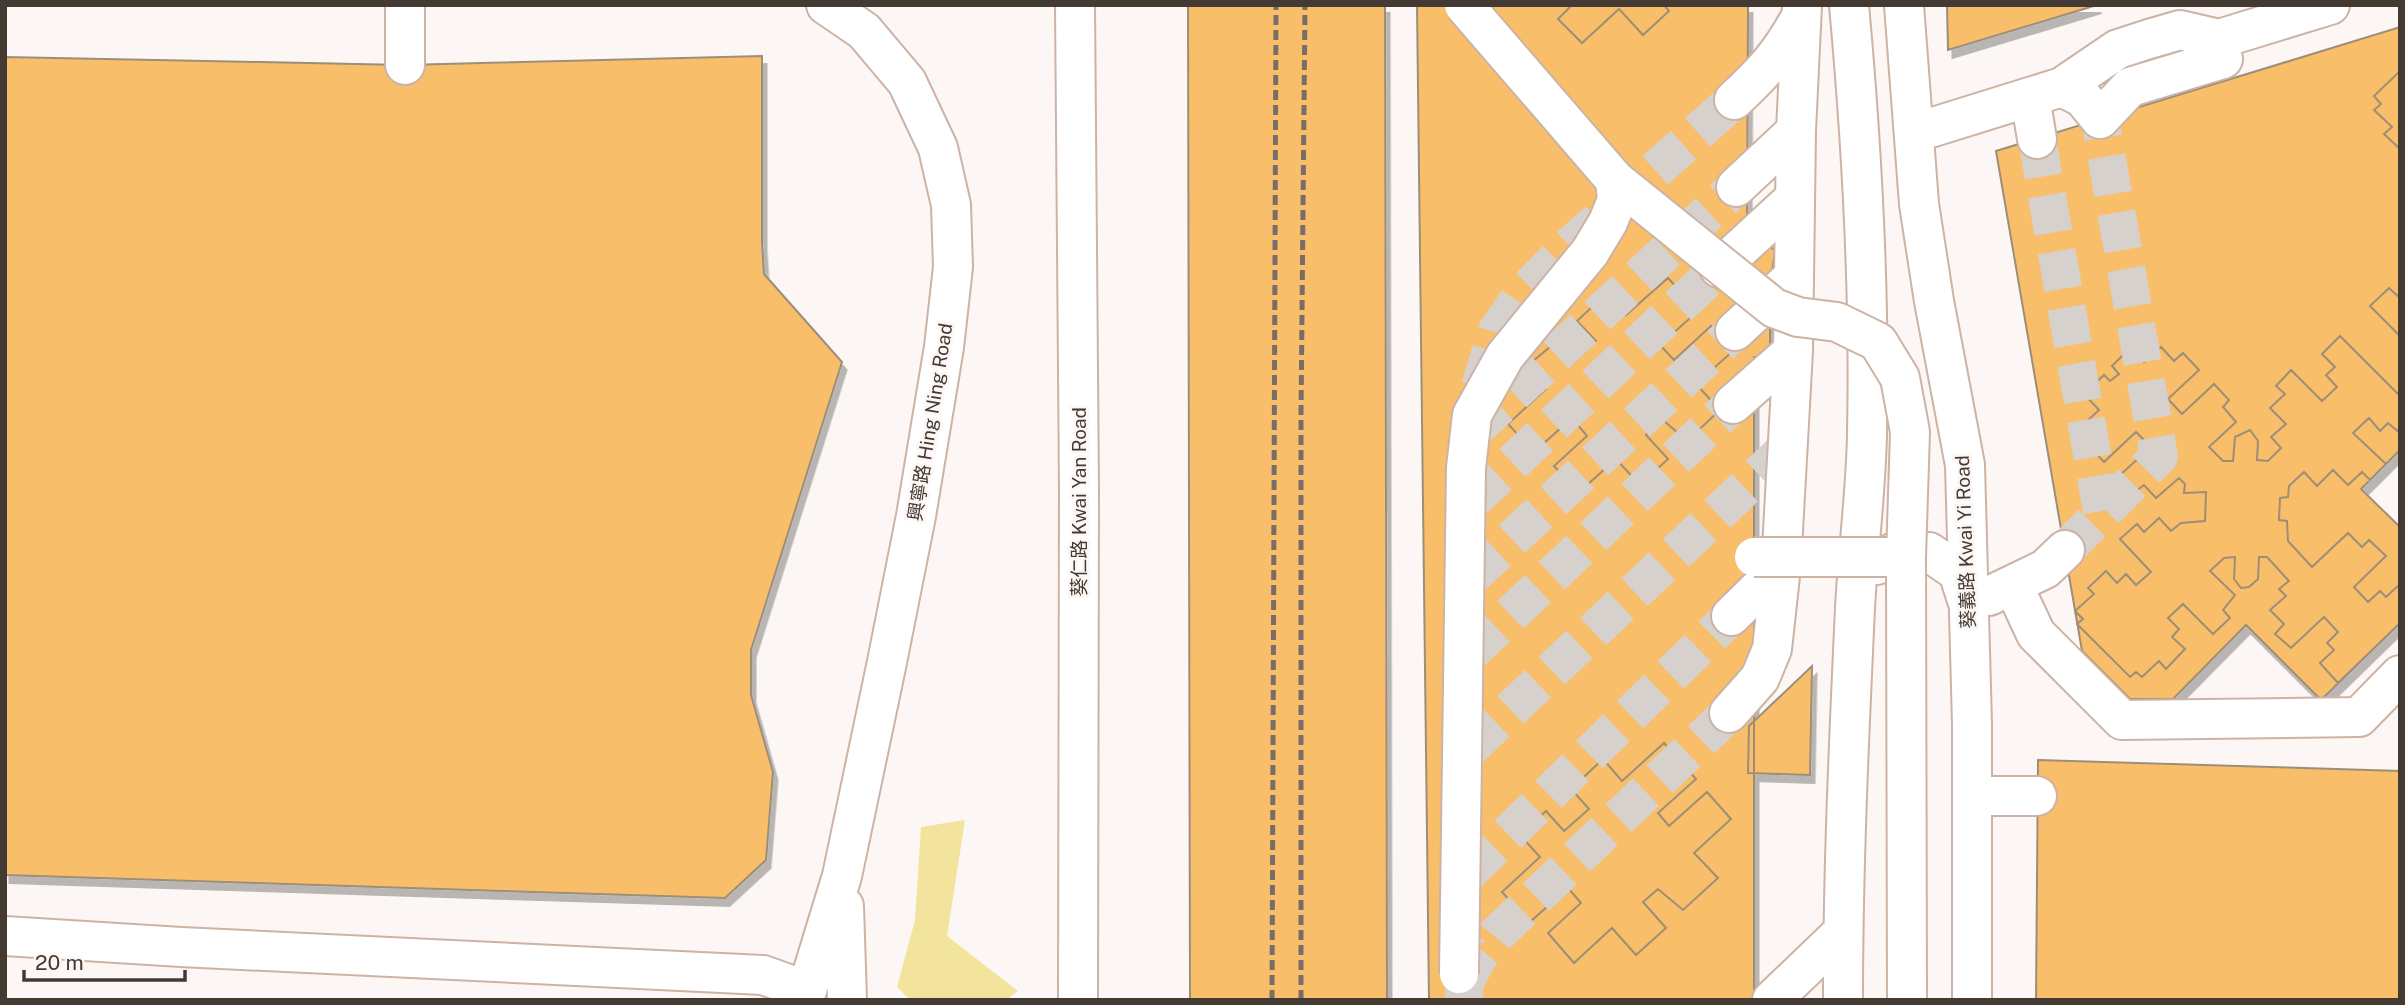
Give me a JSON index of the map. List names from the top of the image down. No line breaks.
{"streets":{"street":["興寧路 Hing Ning Road","葵仁路 Kwai Yan Road","葵義路 Kwai Yi Road"]},"scale_bar":"20 m"}
